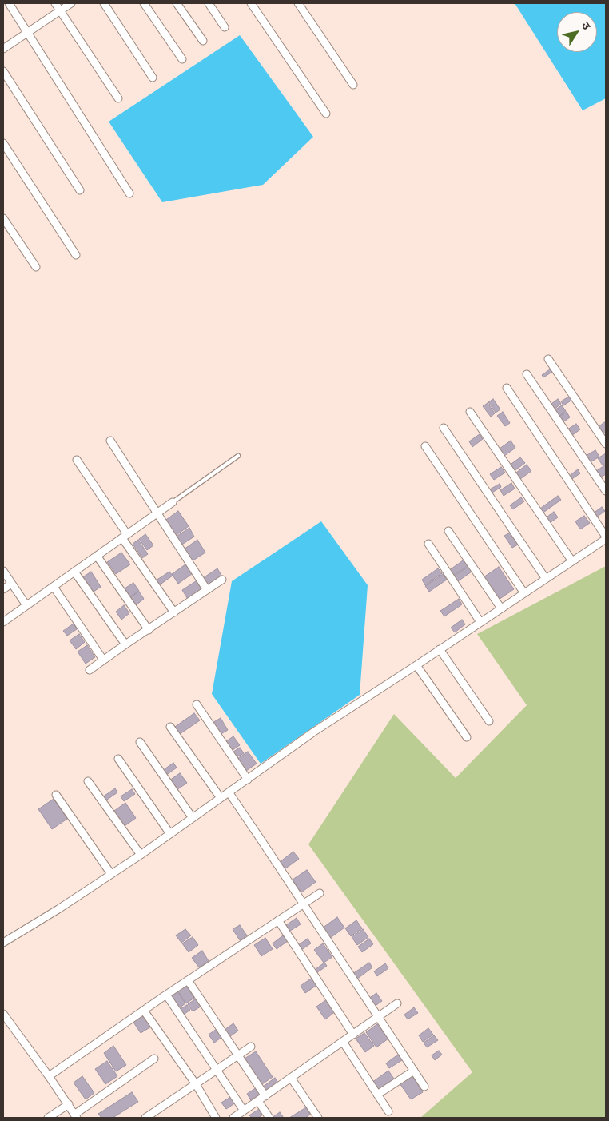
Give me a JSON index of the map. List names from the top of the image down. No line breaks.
{"north":"top right"}
